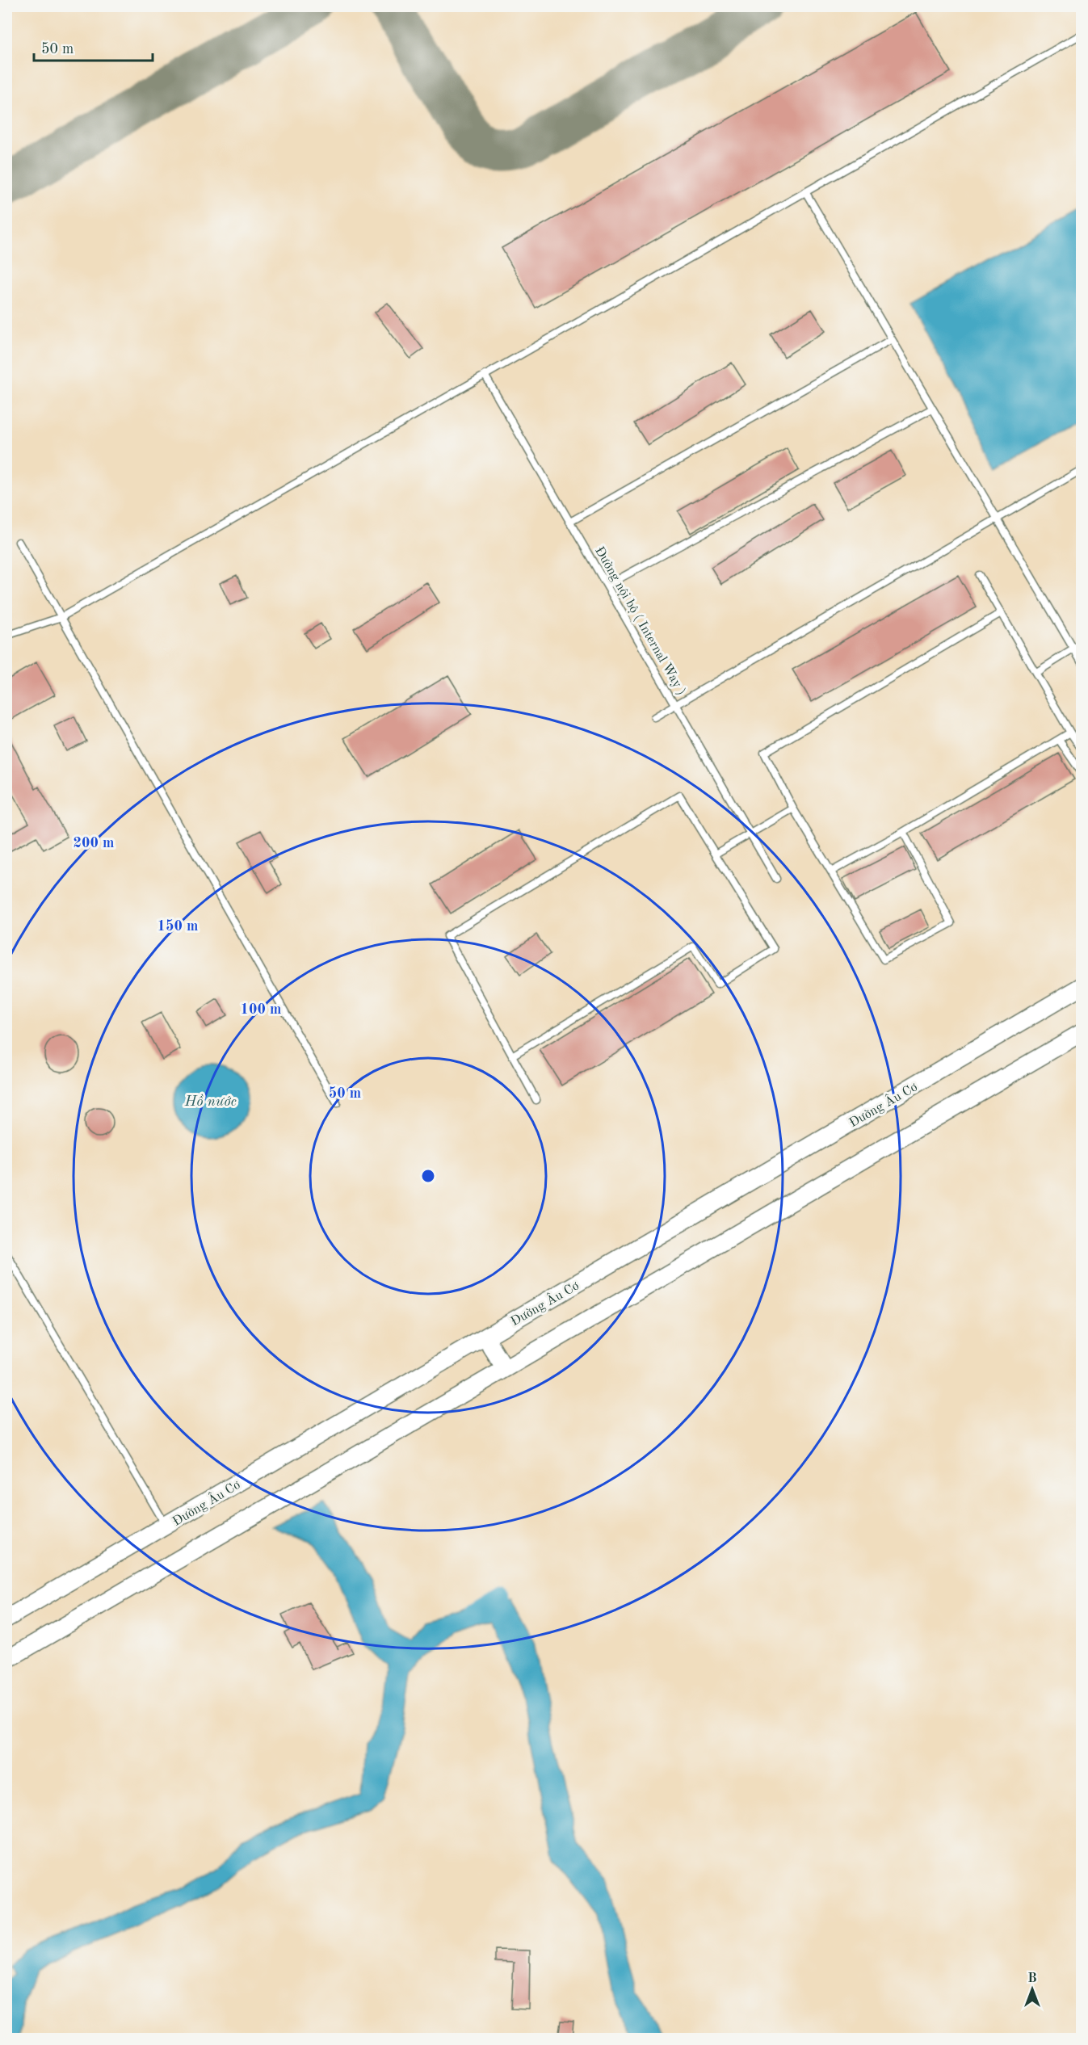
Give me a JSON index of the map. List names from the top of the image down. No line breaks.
{"streets":{"street":["Đường Âu Cơ"],"lane":["Đường nội bộ ( Internal Way )"]},"water":["Hồ nước"],"scale_bar":"50 m","north":"top","rings":["200 m","150 m","100 m","50 m"]}
